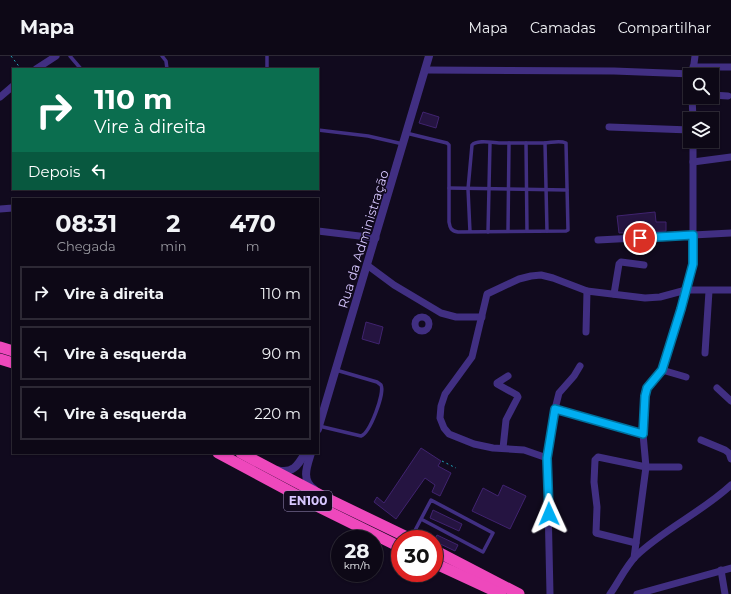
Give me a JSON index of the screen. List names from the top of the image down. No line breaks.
{"streets":{"highway":["EN100"],"street":["Rua da Administração"]},"page":{"header":"Mapa","nav":["Mapa","Camadas","Compartilhar"],"turn":["110 m","Vire à direita"],"then":"Depois","eta":["08:31","Chegada","2","min","470","m"],"list":[{"name":"Vire à direita","value":"110 m"},{"name":"Vire à esquerda","value":"90 m"},{"name":"Vire à esquerda","value":"220 m"}],"speed":"28 km/h","limit":"30"}}
